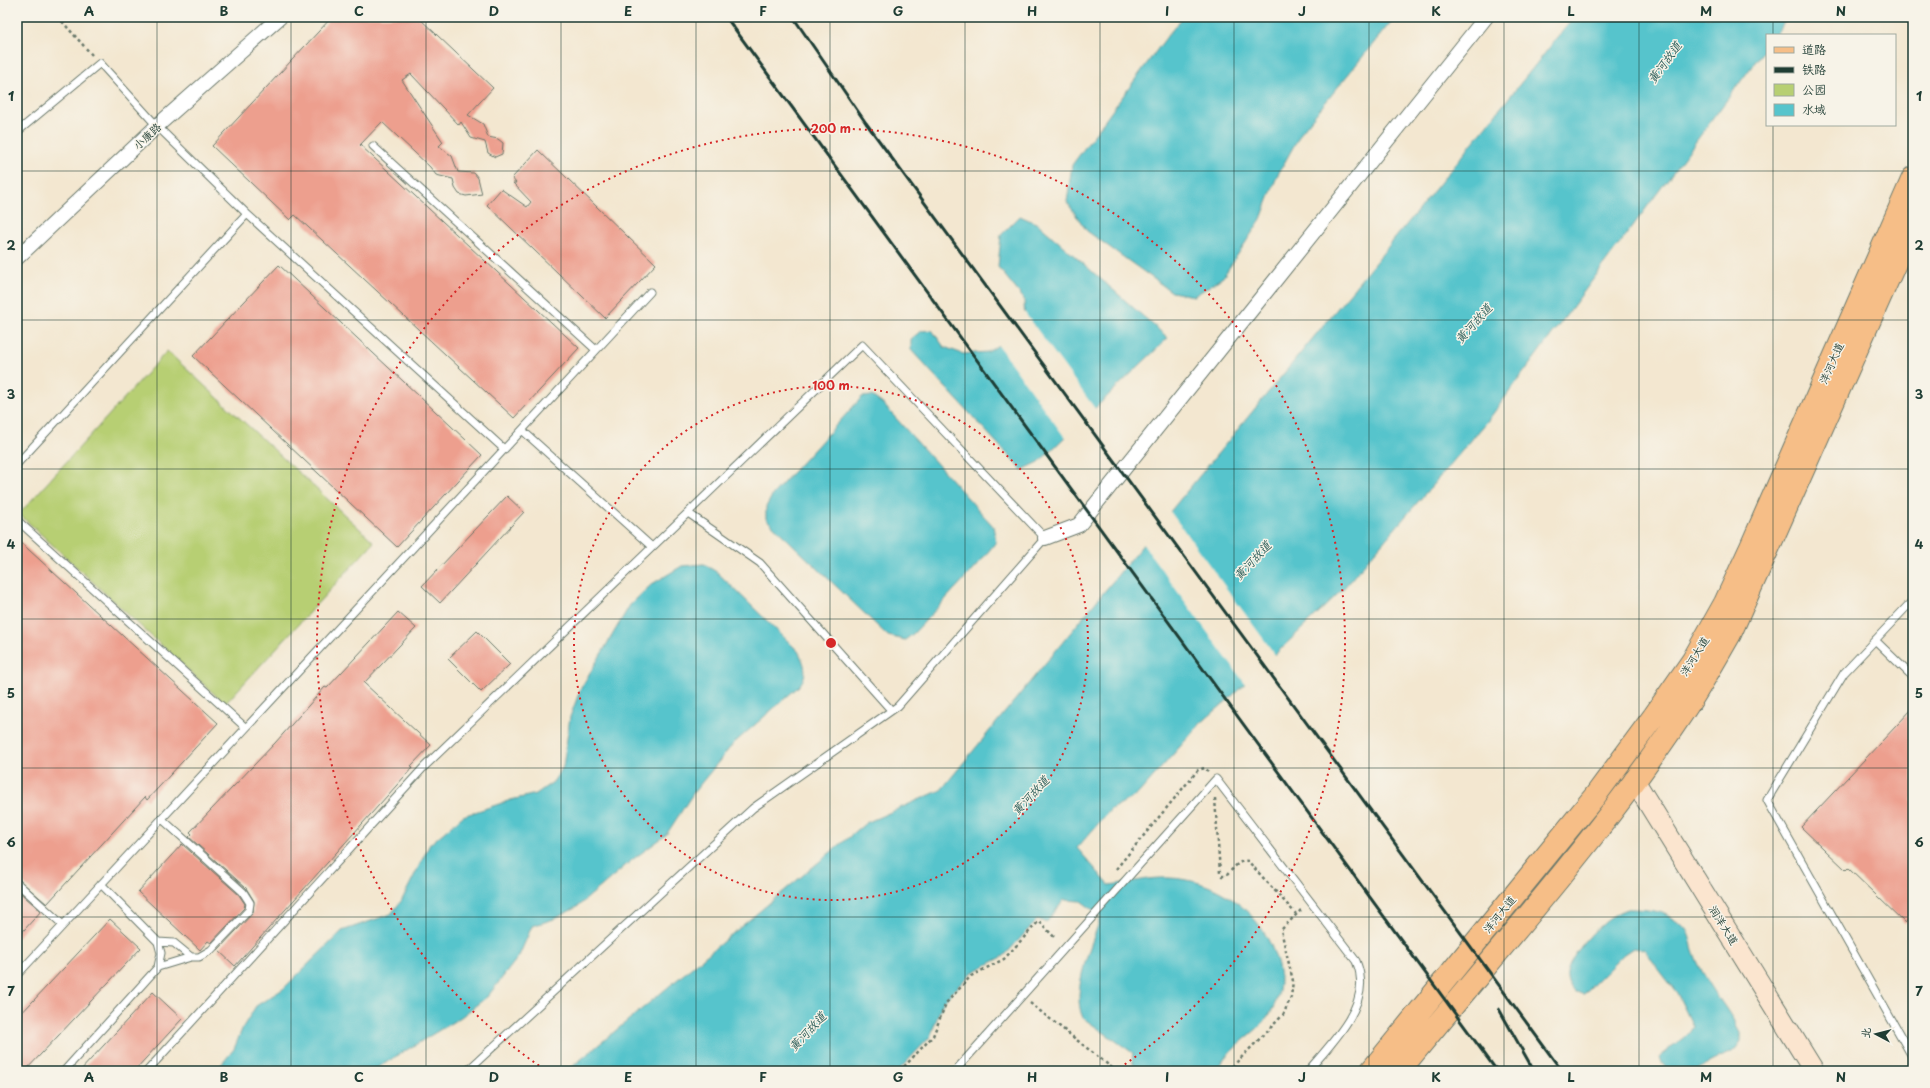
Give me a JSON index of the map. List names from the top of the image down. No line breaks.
{"streets":{"main road":["洋河大道"],"street":["小康路","润洋大道"]},"crossings":[["洋河大道","润洋大道"]],"water":["黄河故道"],"legend":["道路","铁路","公园","水域"],"north":"left","grid":{"columns":["A","B","C","D","E","F","G","H","I","J","K","L","M","N"],"rows":["1","2","3","4","5","6","7"]},"rings":["200 m","100 m"]}
